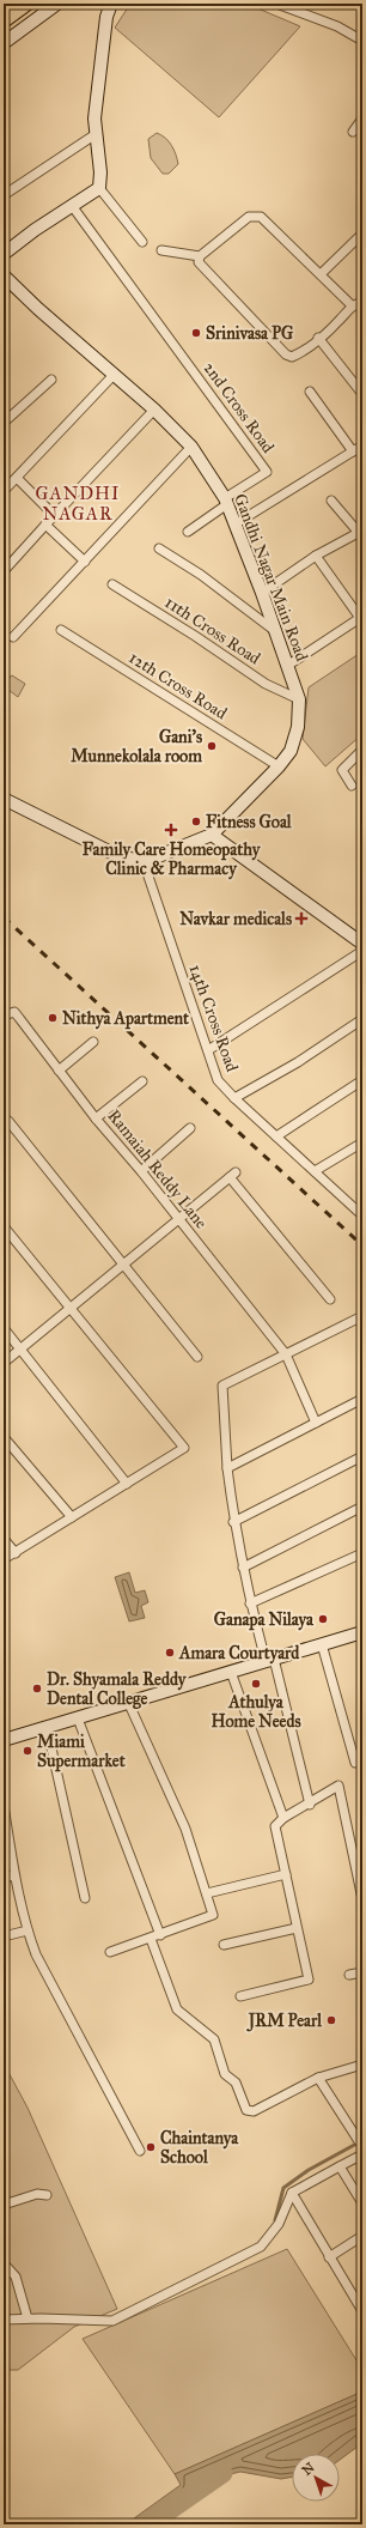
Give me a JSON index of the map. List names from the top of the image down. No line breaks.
{"streets":{"street":["2nd Cross Road","Gandhi Nagar Main Road","11th Cross Road","12th Cross Road","14th Cross Road","Ramaiah Reddy Lane"]},"crossings":[["2nd Cross Road","Gandhi Nagar Main Road"],["Gandhi Nagar Main Road","11th Cross Road"],["Gandhi Nagar Main Road","12th Cross Road"]],"districts":["GANDHI NAGAR"],"places":{"other":["Srinivasa PG","Gani's Munnekolala room","Fitness Goal","Nithya Apartment","Ganapa Nilaya","Amara Courtyard","Athulya Home Needs","Dr. Shyamala Reddy Dental College","Miami Supermarket","JRM Pearl","Chaintanya School"],"health":["Family Care Homeopathy Clinic & Pharmacy","Navkar medicals"]},"north":"top left"}
